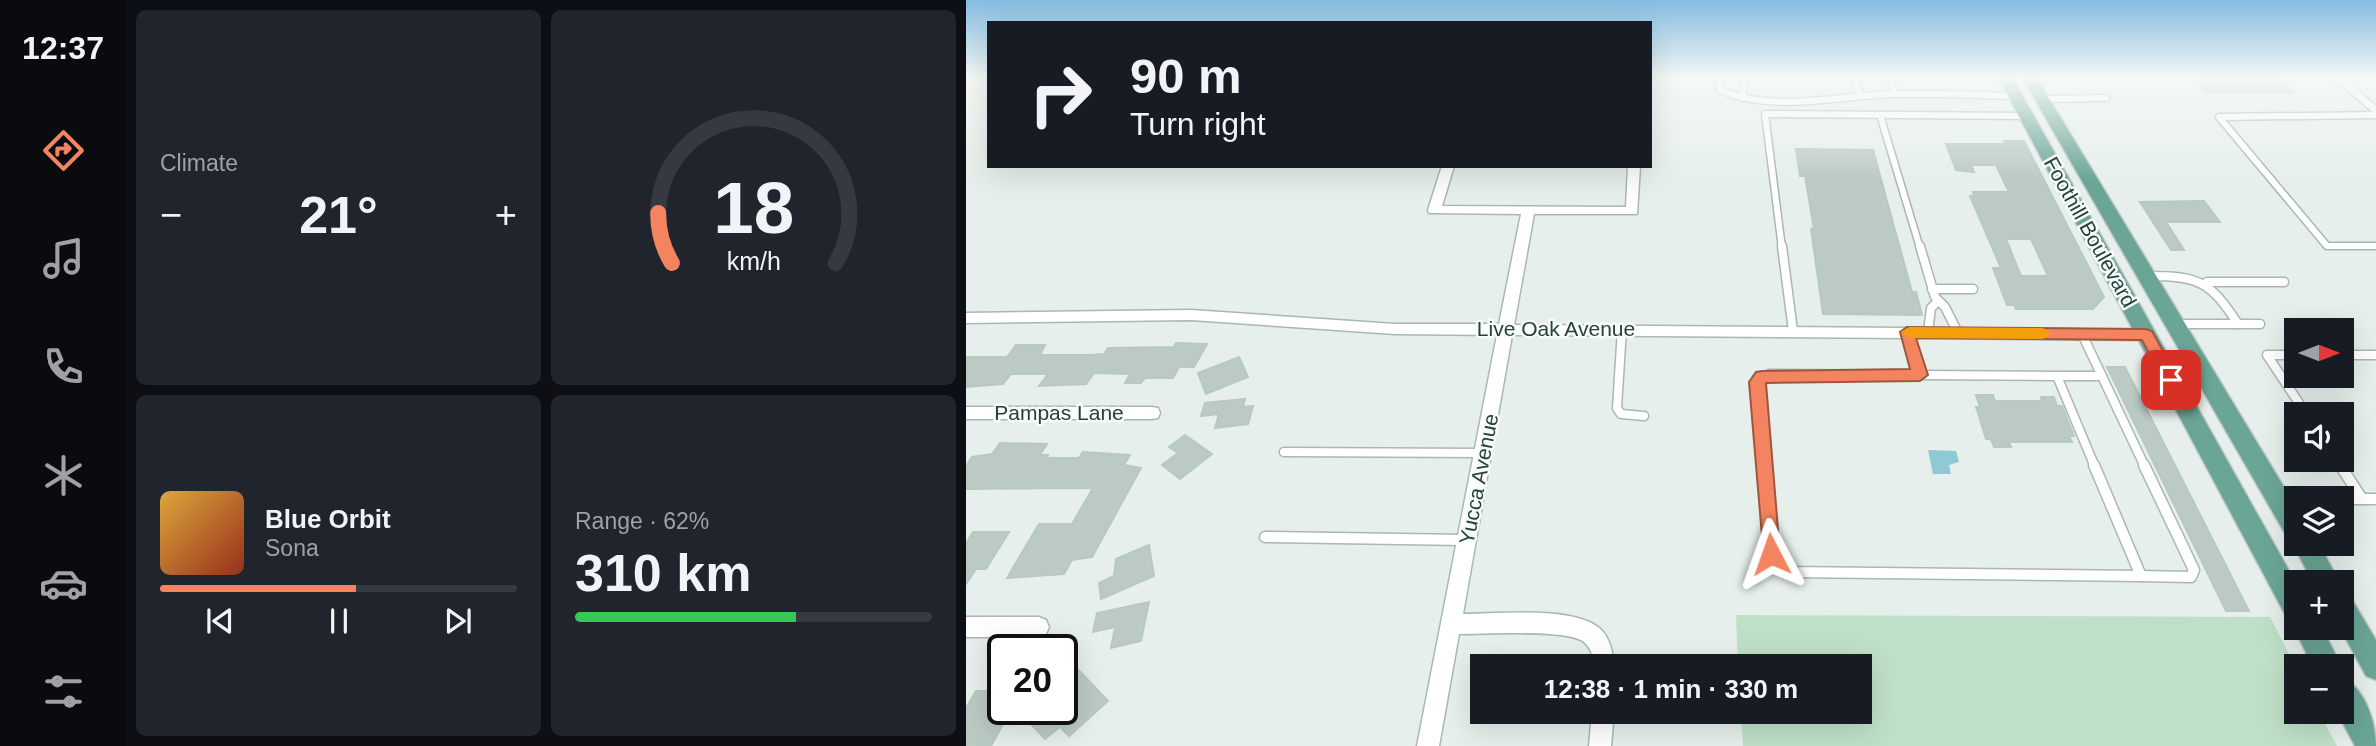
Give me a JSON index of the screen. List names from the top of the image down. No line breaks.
{"streets":{"main road":["Foothill Boulevard"],"street":["Live Oak Avenue","Pampas Lane","Yucca Avenue"]},"crossings":[["Foothill Boulevard","Live Oak Avenue"],["Live Oak Avenue","Yucca Avenue"]],"north":"right","page":{"tabs":"12:37","tile":["Climate",["Range · 62%","310 km"]],"turn":["90 m","Turn right"],"heat":["−","21°","+"],"map_buttons":["+","−"],"song":["Blue Orbit","Sona"],"limit":"20","trip":"12:38 · 1 min · 330 m","gauge":["18","km/h"]}}
